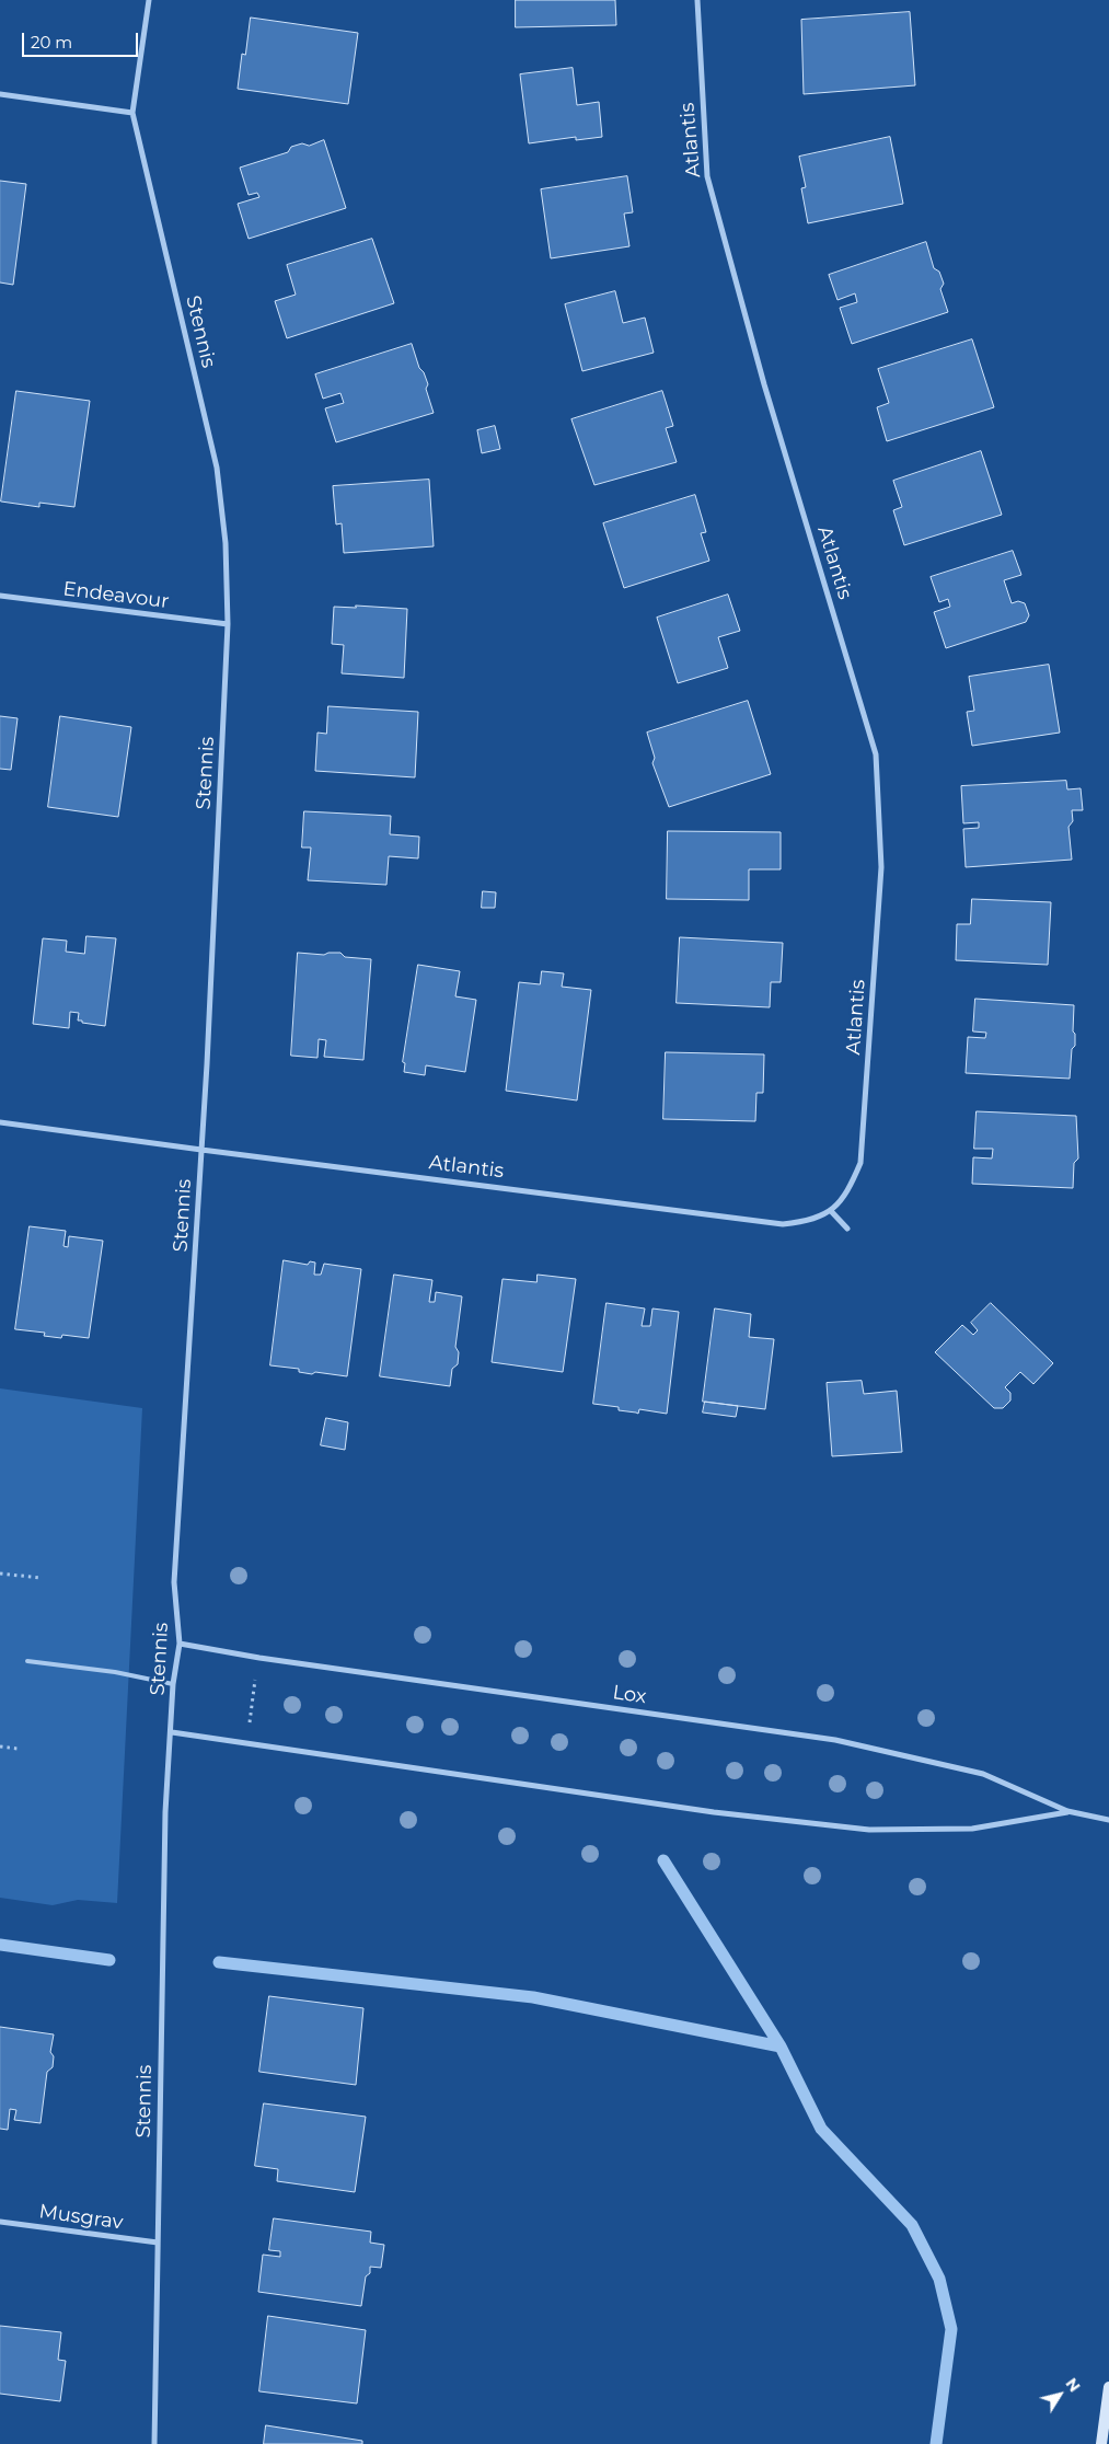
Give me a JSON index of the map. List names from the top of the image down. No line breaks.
{"streets":{"street":["Atlantis","Stennis","Endeavour","Lox","Musgrav"]},"crossings":[["Atlantis","Stennis"],["Stennis","Endeavour"],["Stennis","Lox"],["Stennis","Musgrav"]],"scale_bar":"20 m","north":"top right"}
